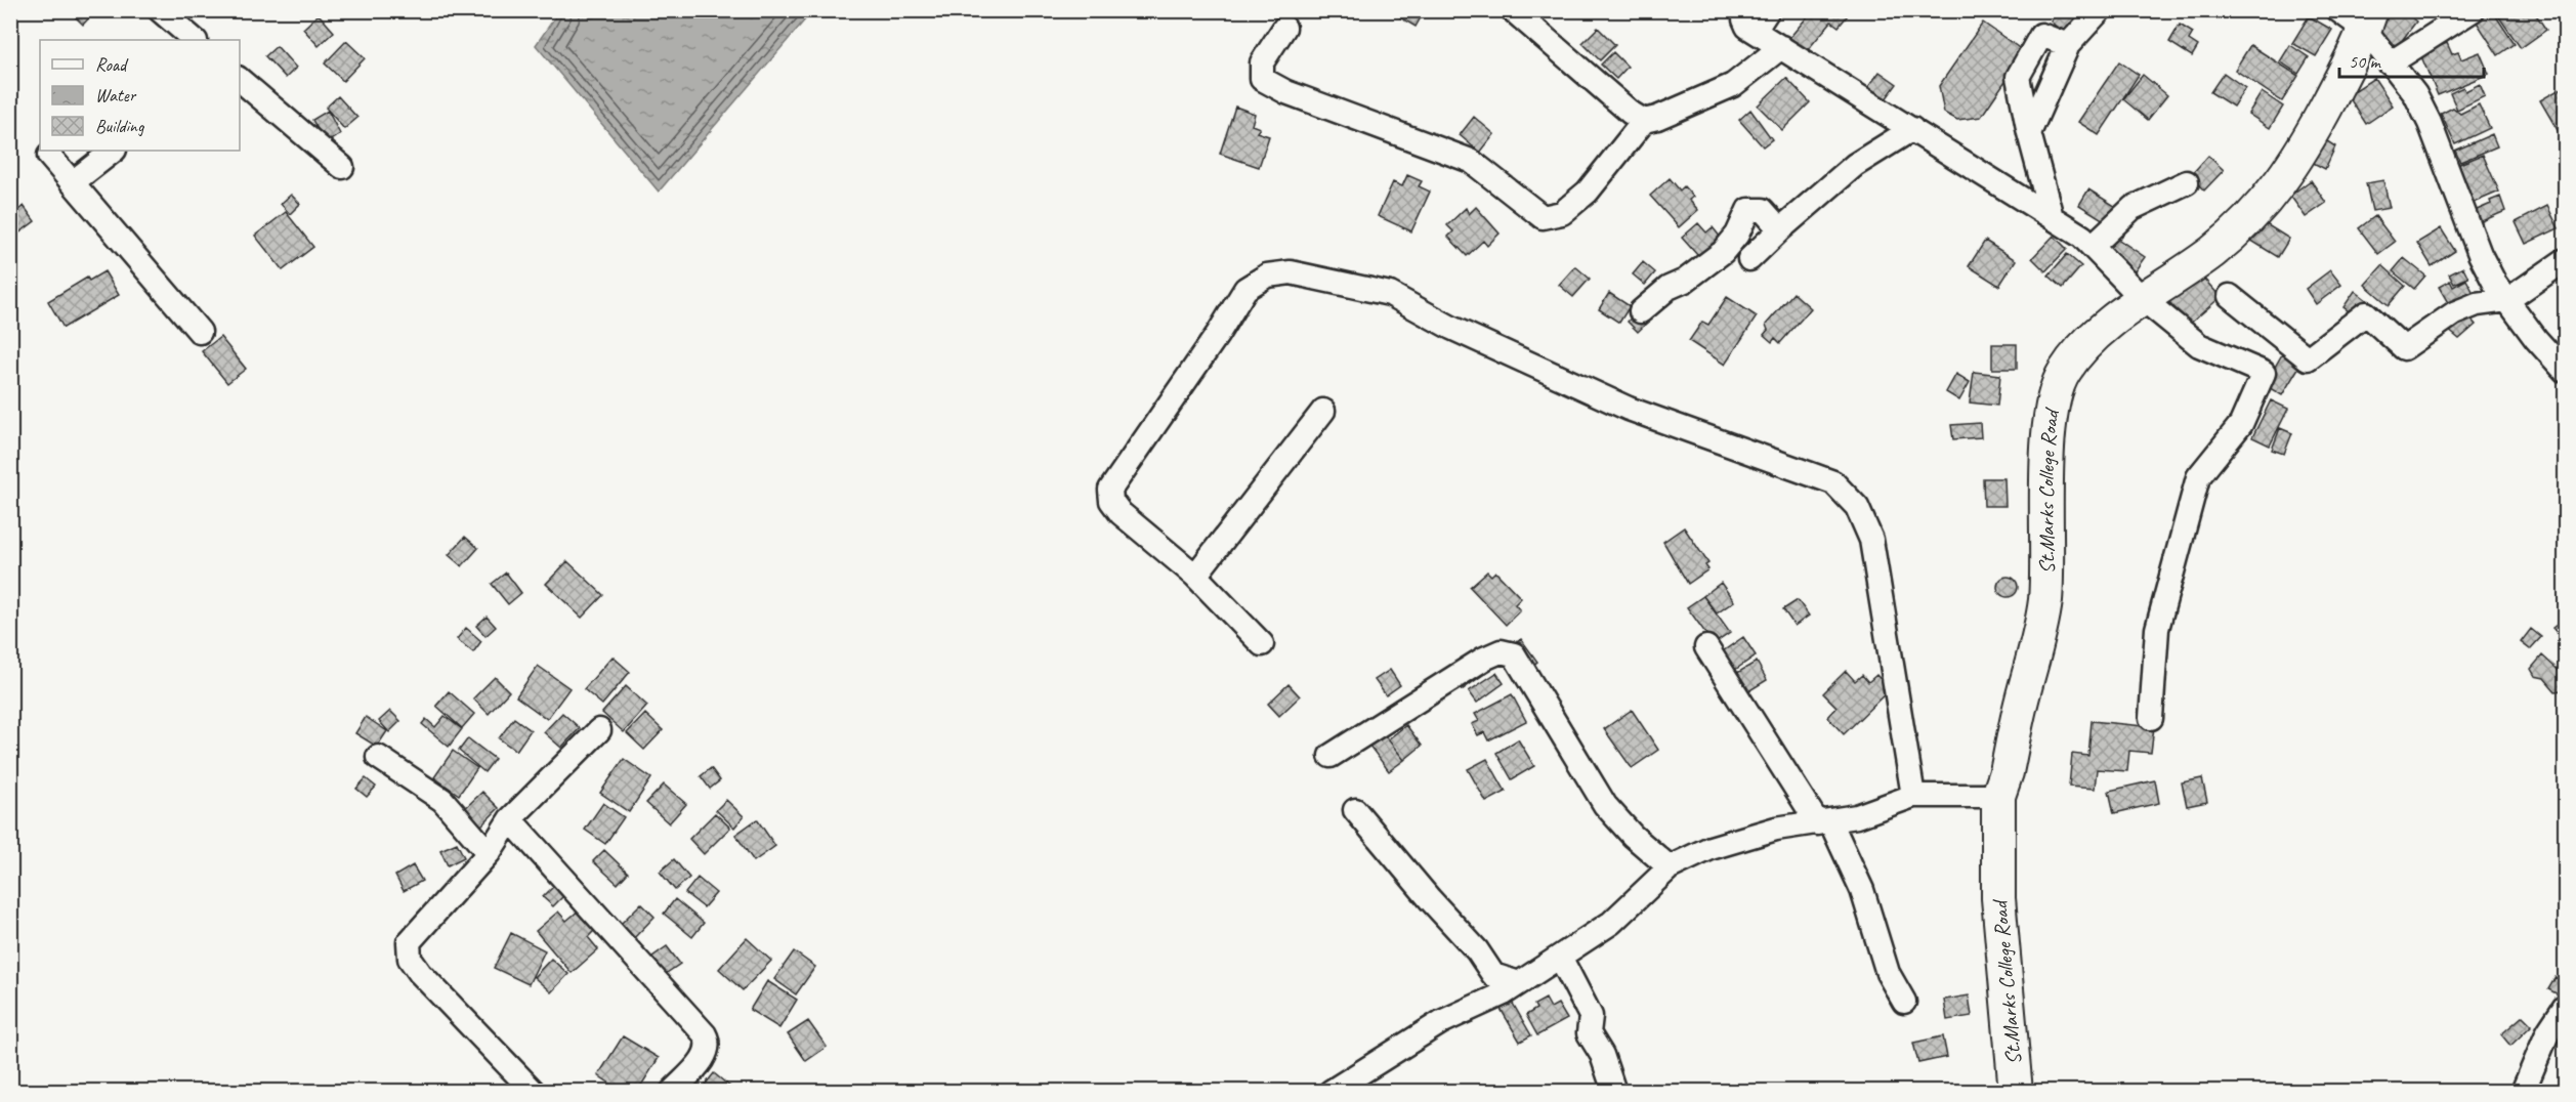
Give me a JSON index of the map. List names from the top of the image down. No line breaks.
{"streets":{"main road":["St.Marks College Road"]},"legend":["Road","Water","Building"],"scale_bar":"50 m"}
